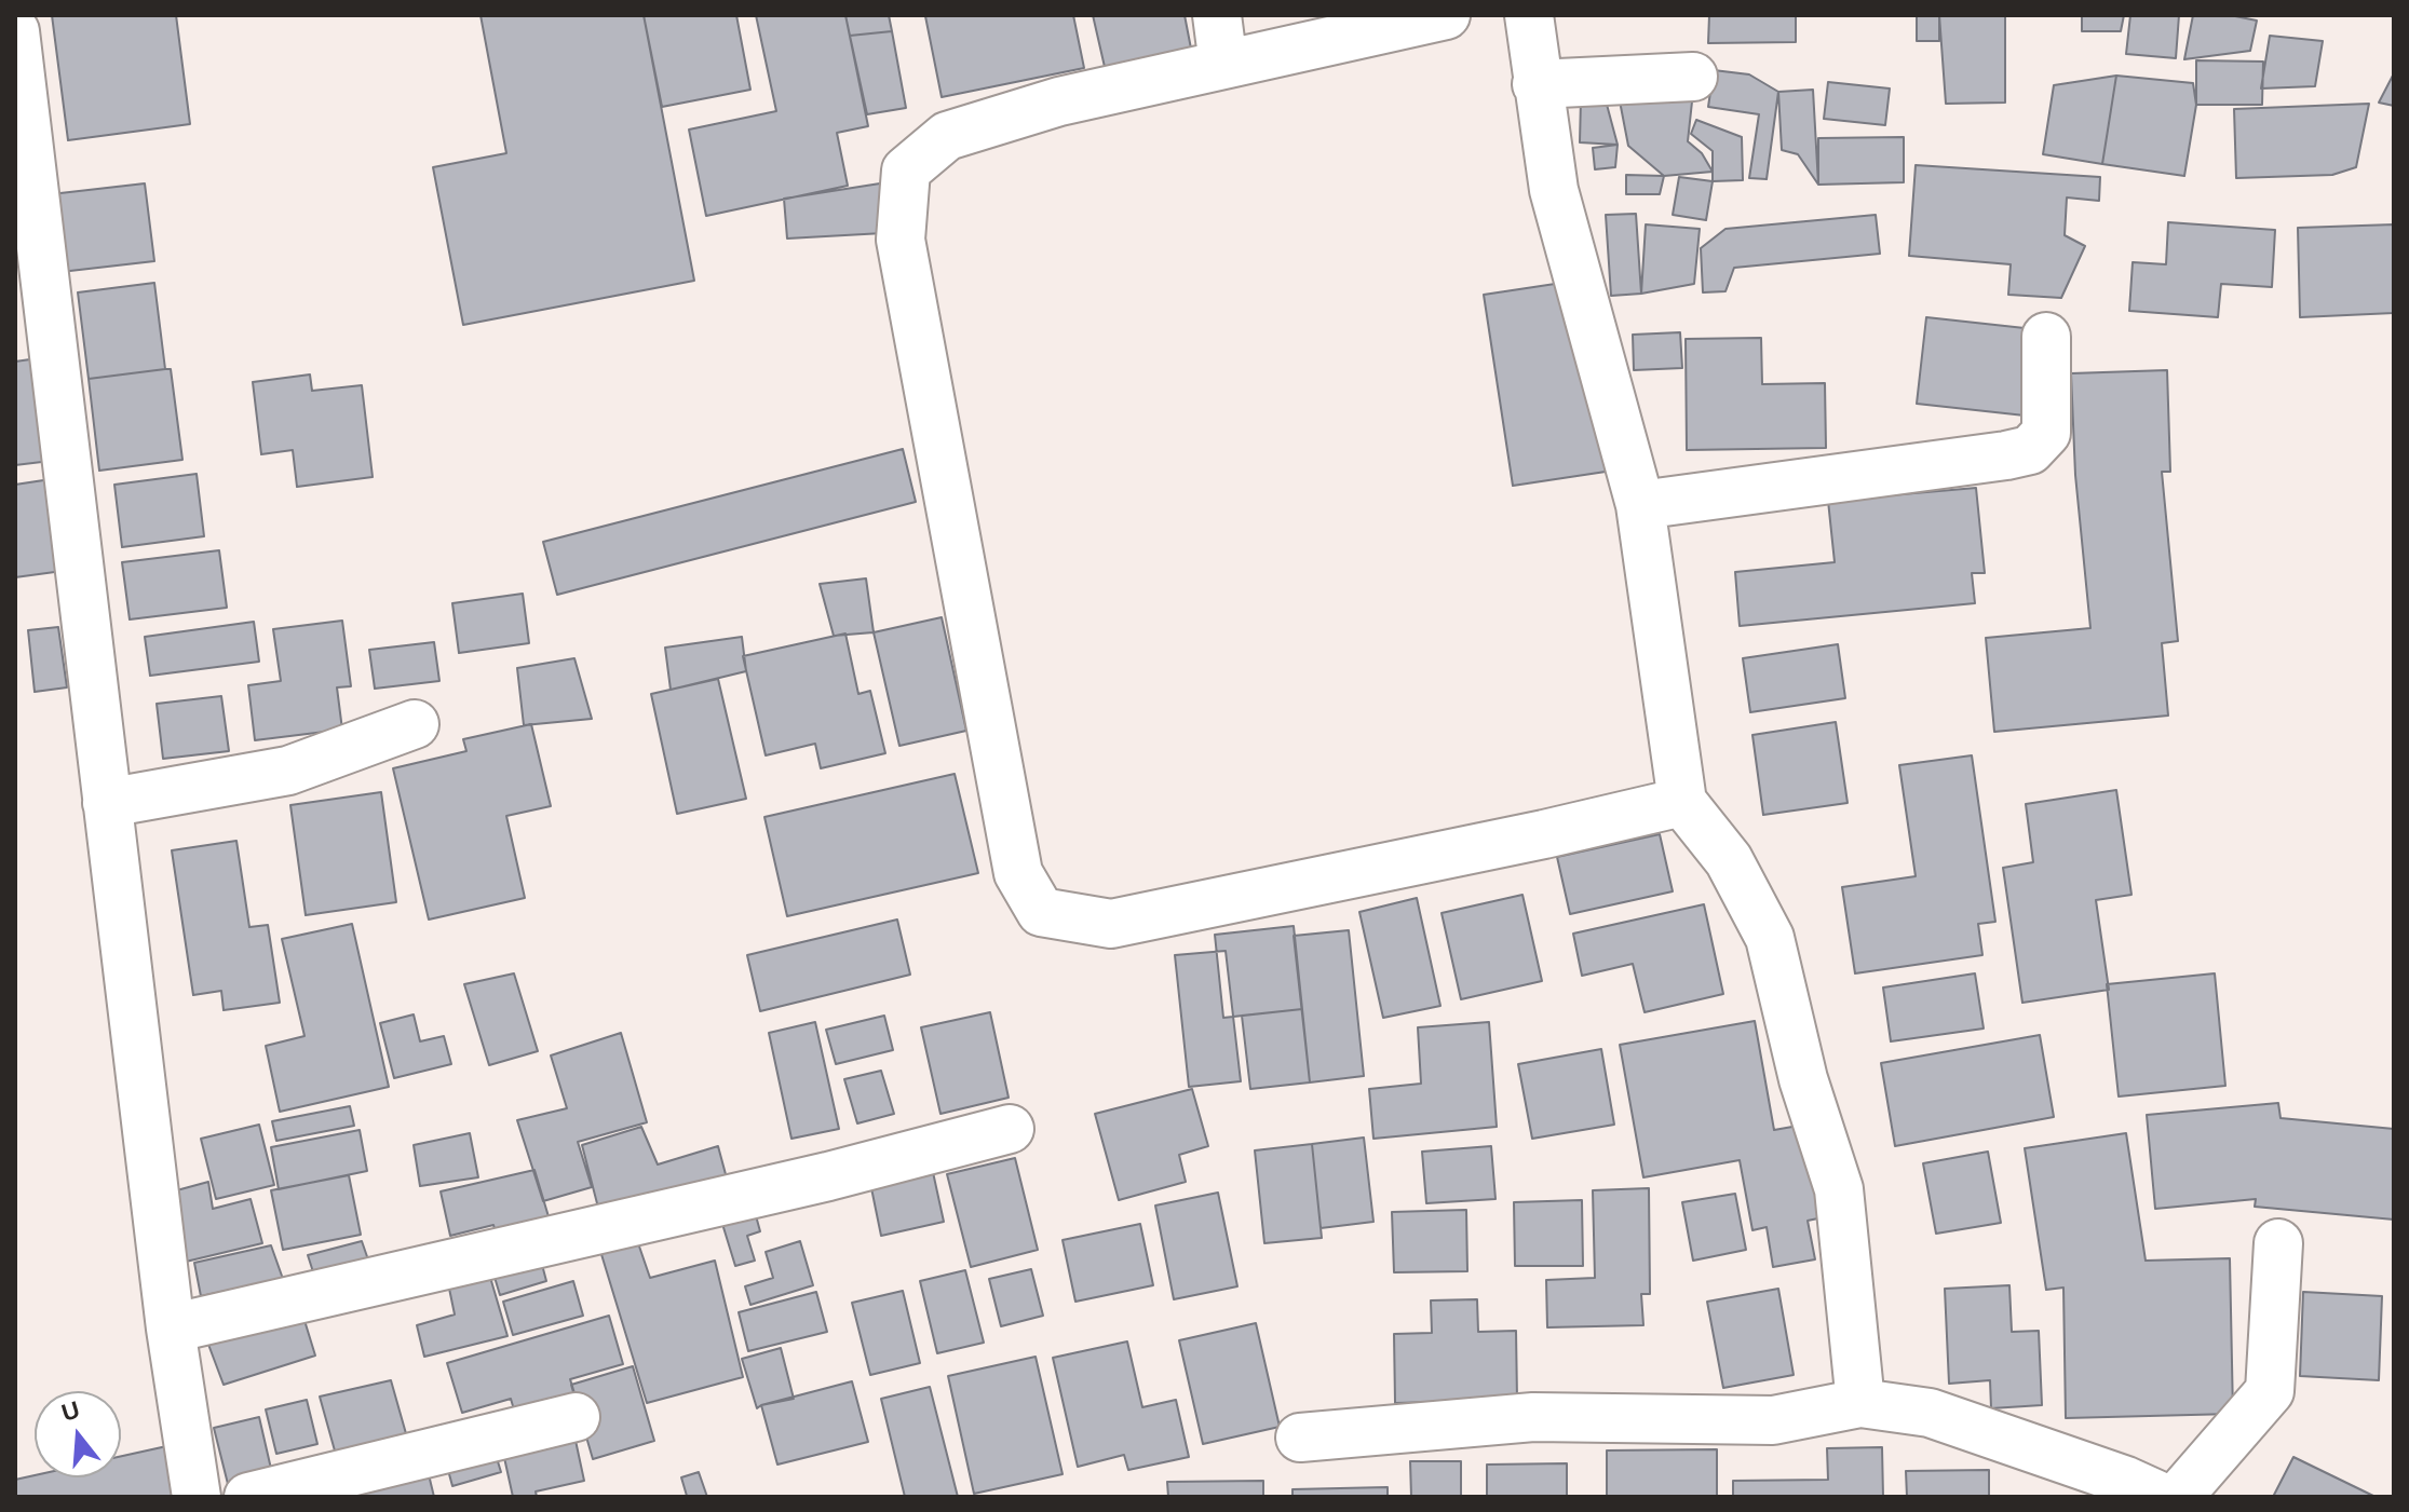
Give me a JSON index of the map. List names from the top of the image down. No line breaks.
{"north":"top"}
